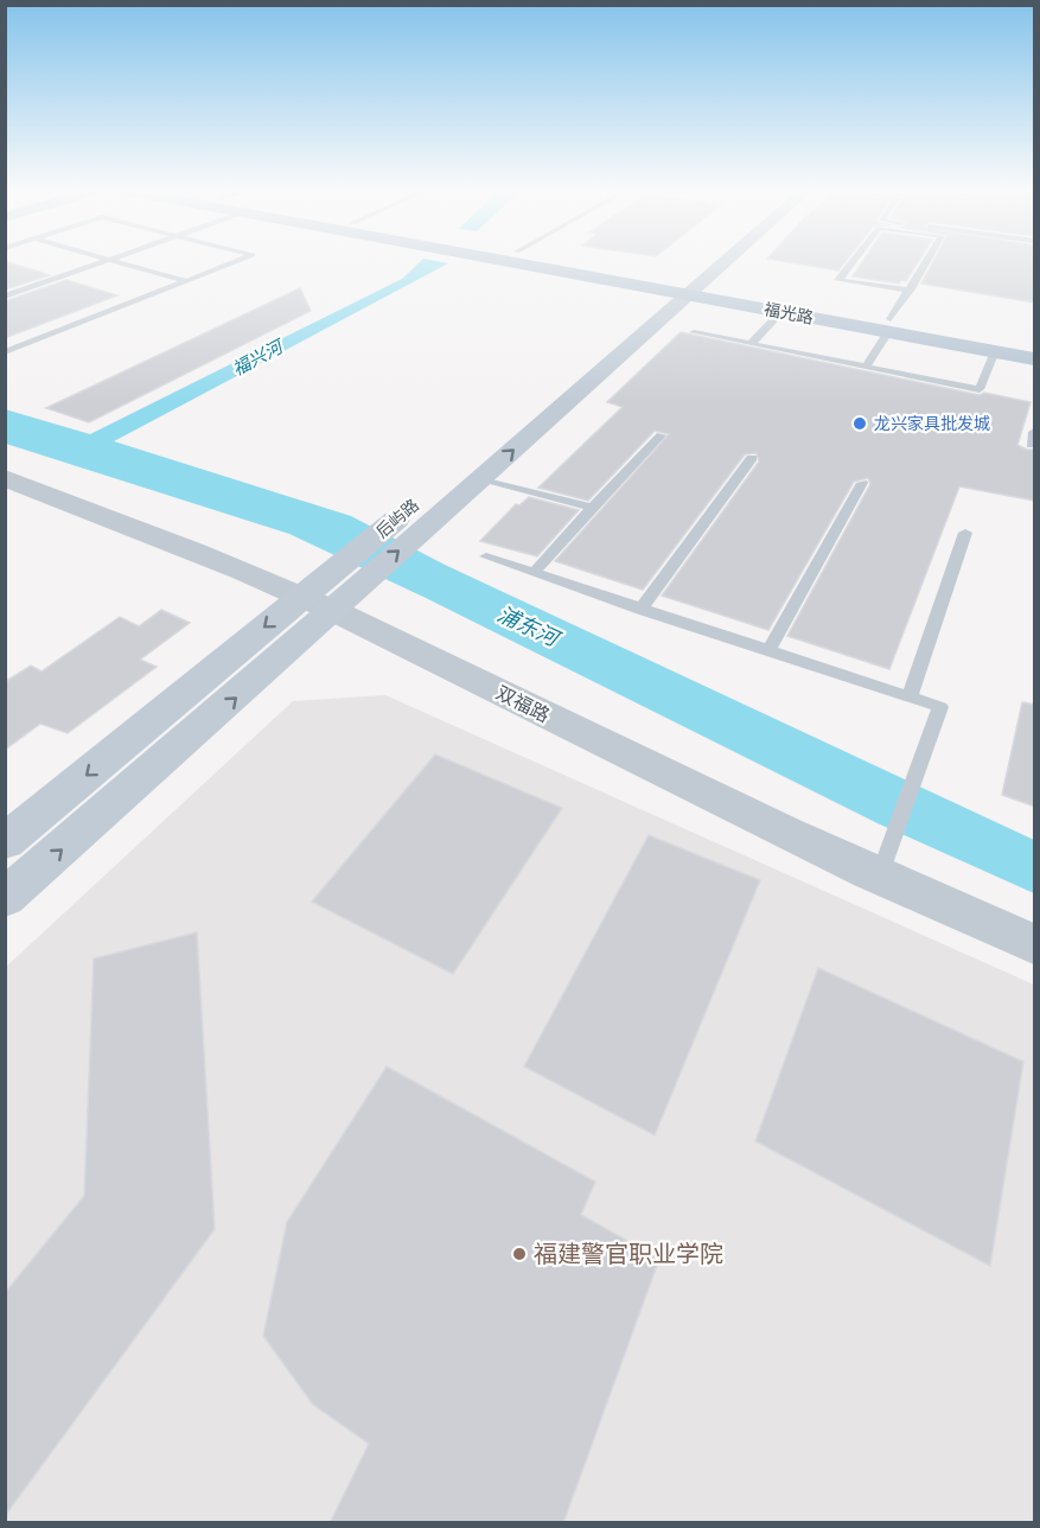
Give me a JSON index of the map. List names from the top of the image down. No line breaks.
{"streets":{"main road":["福光路","后屿路"],"street":["双福路"]},"crossings":[["福光路","后屿路"],["后屿路","双福路"]],"water":["福兴河","浦东河"],"places":["龙兴家具批发城","福建警官职业学院"]}
